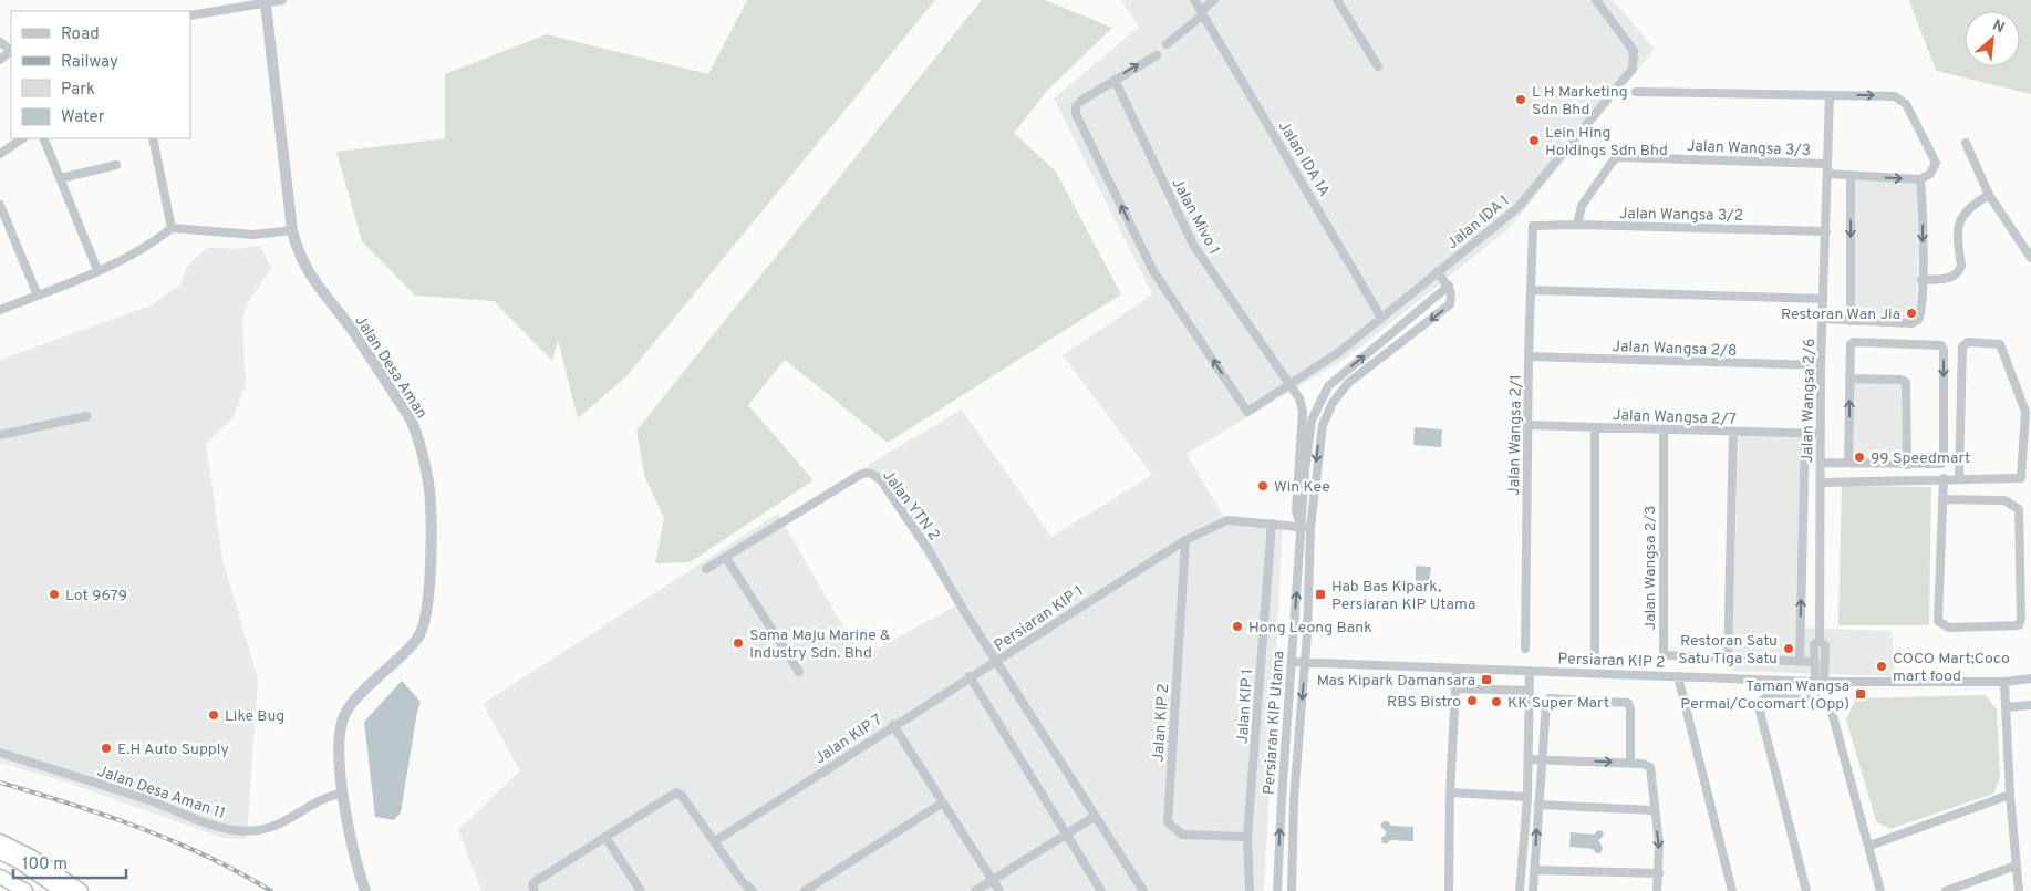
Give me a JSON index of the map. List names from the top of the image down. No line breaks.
{"streets":{"street":["Jalan Wangsa 3/3","Jalan IDA 1A","Jalan Wangsa 3/2","Jalan Mivo 1","Jalan IDA 1","Jalan Wangsa 2/8","Jalan Desa Aman","Jalan Wangsa 2/6","Jalan Wangsa 2/7","Jalan Wangsa 2/1","Jalan YTN 2","Jalan Wangsa 2/3","Persiaran KIP 1","Persiaran KIP 2","Jalan KIP 1","Jalan KIP 2","Persiaran KIP Utama","Jalan KIP 7","Jalan Desa Aman 11"]},"crossings":[["Jalan Wangsa 3/3","Jalan Wangsa 3/2"],["Jalan Wangsa 3/3","Jalan Wangsa 2/6"],["Jalan IDA 1A","Jalan IDA 1"],["Jalan Wangsa 3/2","Jalan Wangsa 2/6"],["Jalan Wangsa 3/2","Jalan Wangsa 2/1"],["Jalan Mivo 1","Jalan IDA 1"],["Jalan Mivo 1","Persiaran KIP 1"],["Jalan Mivo 1","Persiaran KIP Utama"],["Jalan Wangsa 2/8","Jalan Wangsa 2/6"],["Jalan Wangsa 2/8","Jalan Wangsa 2/1"],["Jalan Desa Aman","Jalan Desa Aman 11"],["Jalan Wangsa 2/6","Jalan Wangsa 2/7"],["Jalan Wangsa 2/6","Jalan Wangsa 2/3"],["Jalan Wangsa 2/6","Persiaran KIP 2"],["Jalan Wangsa 2/7","Jalan Wangsa 2/1"],["Jalan Wangsa 2/7","Jalan Wangsa 2/3"],["Jalan YTN 2","Persiaran KIP 1"],["Jalan YTN 2","Jalan KIP 7"],["Persiaran KIP 1","Jalan KIP 1"],["Persiaran KIP 1","Jalan KIP 2"],["Persiaran KIP 1","Persiaran KIP Utama"],["Persiaran KIP 1","Jalan KIP 7"],["Persiaran KIP 2","Persiaran KIP Utama"],["Jalan KIP 1","Jalan KIP 2"]],"places":{"other":["L H Marketing Sdn Bhd","Lein Hing Holdings Sdn Bhd","Restoran Wan Jia","99 Speedmart","Win Kee","Lot 9679","Hong Leong Bank","Sama Maju Marine & Industry Sdn. Bhd","Restoran Satu Satu Tiga Satu","COCO Mart;Coco mart food","RBS Bistro","KK Super Mart","Like Bug","E.H Auto Supply"],"transit":["Hab Bas Kipark, Persiaran KIP Utama","Mas Kipark Damansara","Taman Wangsa Permai/Cocomart (Opp)"]},"legend":["Road","Railway","Park","Water"],"scale_bar":"100 m","north":"top right"}
